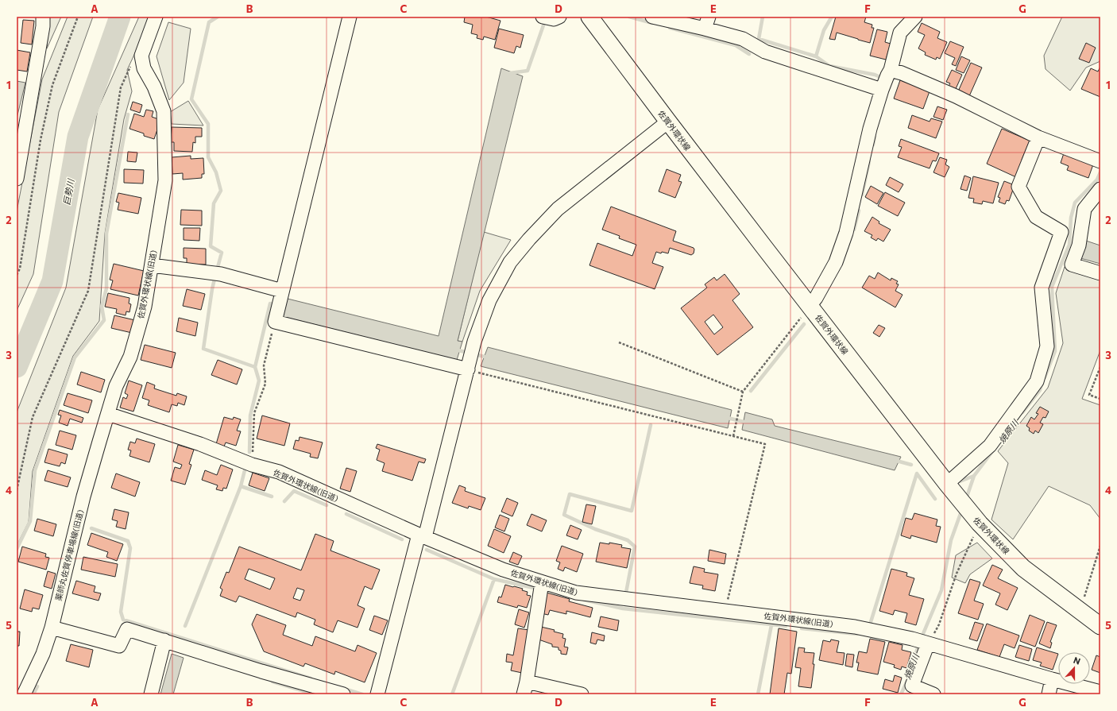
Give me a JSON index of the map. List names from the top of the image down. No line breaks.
{"streets":{"main road":["佐賀外環状線"],"street":["佐賀外環状線(旧道)","薬師丸佐賀停車場線(旧道)"]},"crossings":[["佐賀外環状線(旧道)","薬師丸佐賀停車場線(旧道)"]],"water":["巨勢川","焼原川"],"north":"top","grid":{"columns":["A","B","C","D","E","F","G"],"rows":["1","2","3","4","5"]}}
